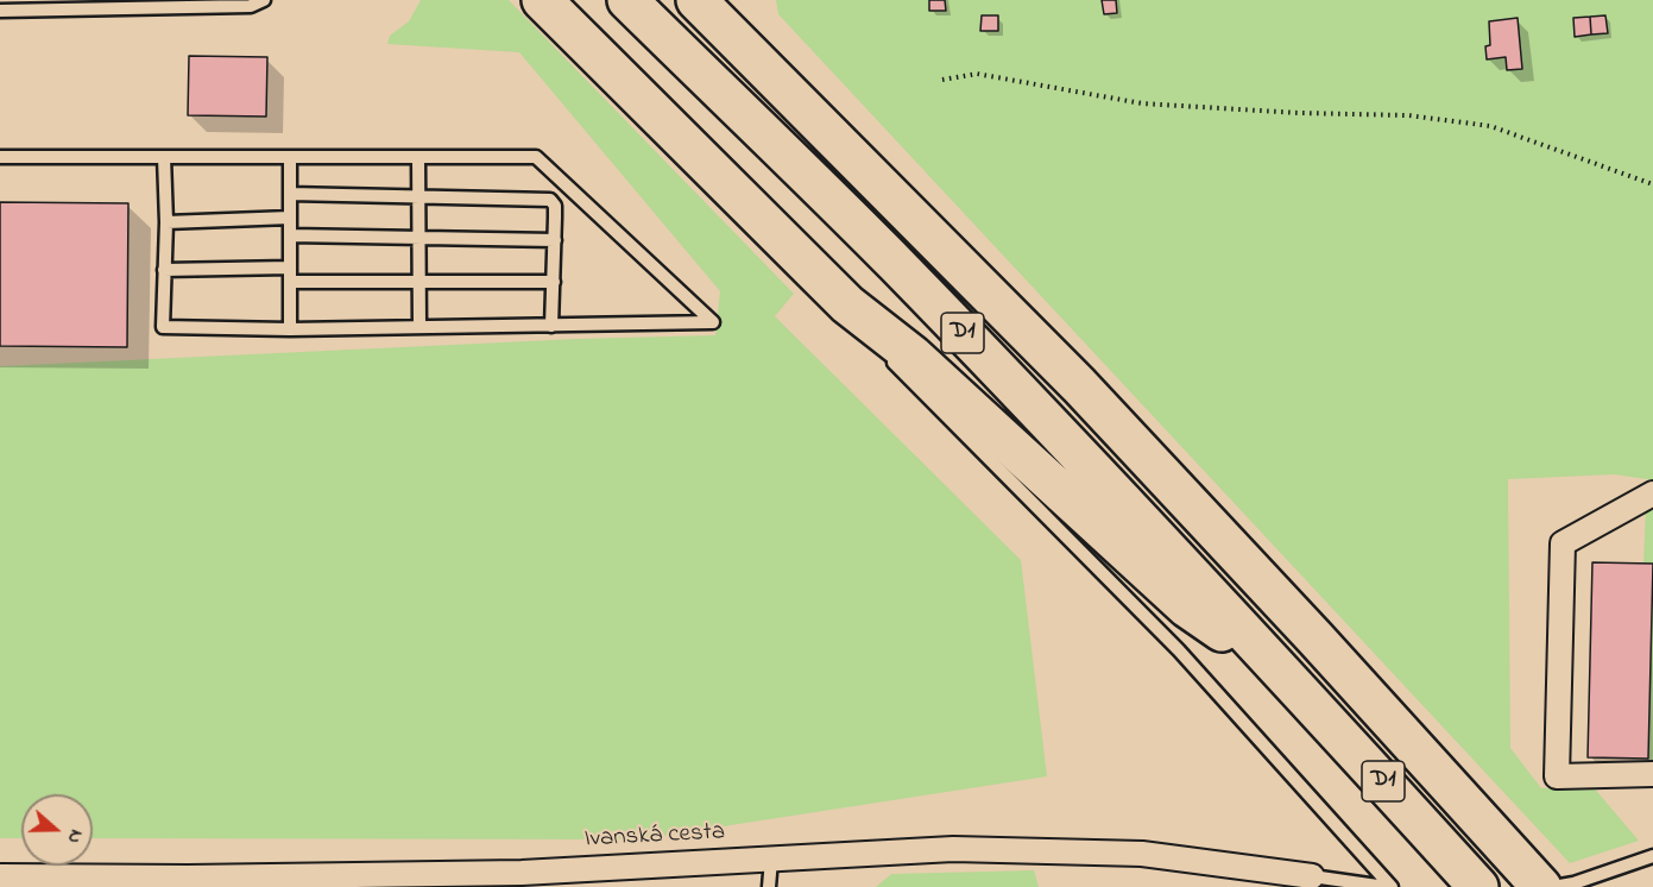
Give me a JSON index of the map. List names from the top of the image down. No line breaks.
{"streets":{"highway":["D1"],"street":["Ivanská cesta"]},"north":"right"}
